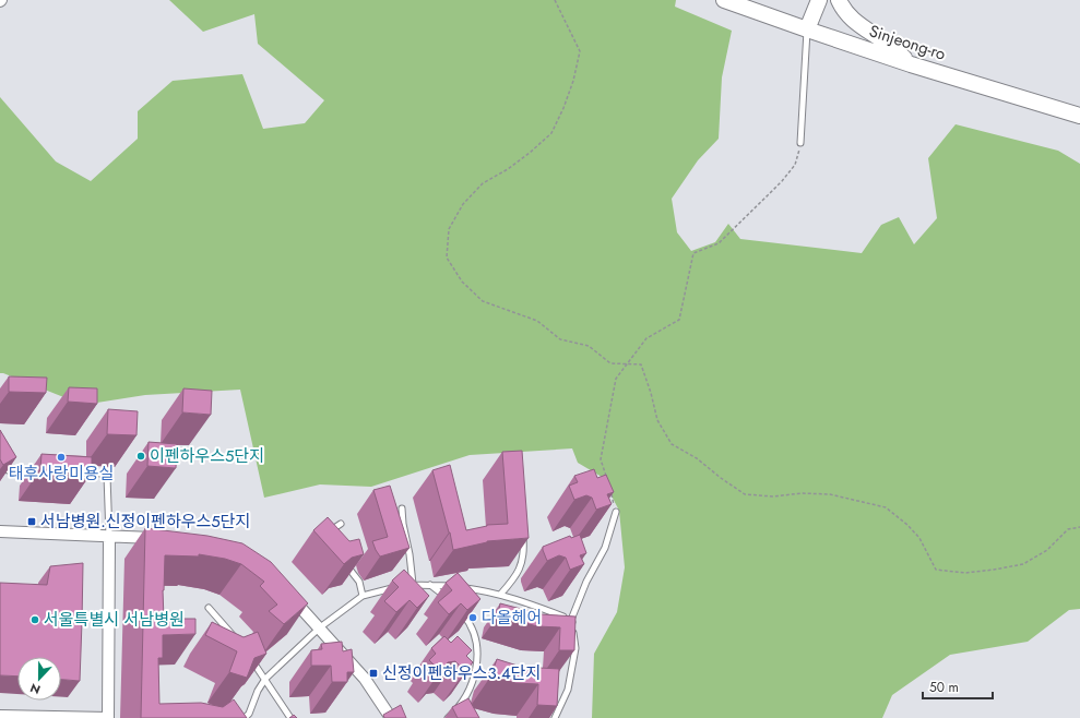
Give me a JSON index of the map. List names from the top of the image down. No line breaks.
{"streets":{"main road":["Sinjeong-ro"]},"places":{"other":["이펜하우스5단지","태후사랑미용실","다올헤어","서울특별시 서남병원"],"transit":["서남병원.신정이펜하우스5단지","신정이펜하우스3.4단지"]},"scale_bar":"50 m","north":"bottom"}
